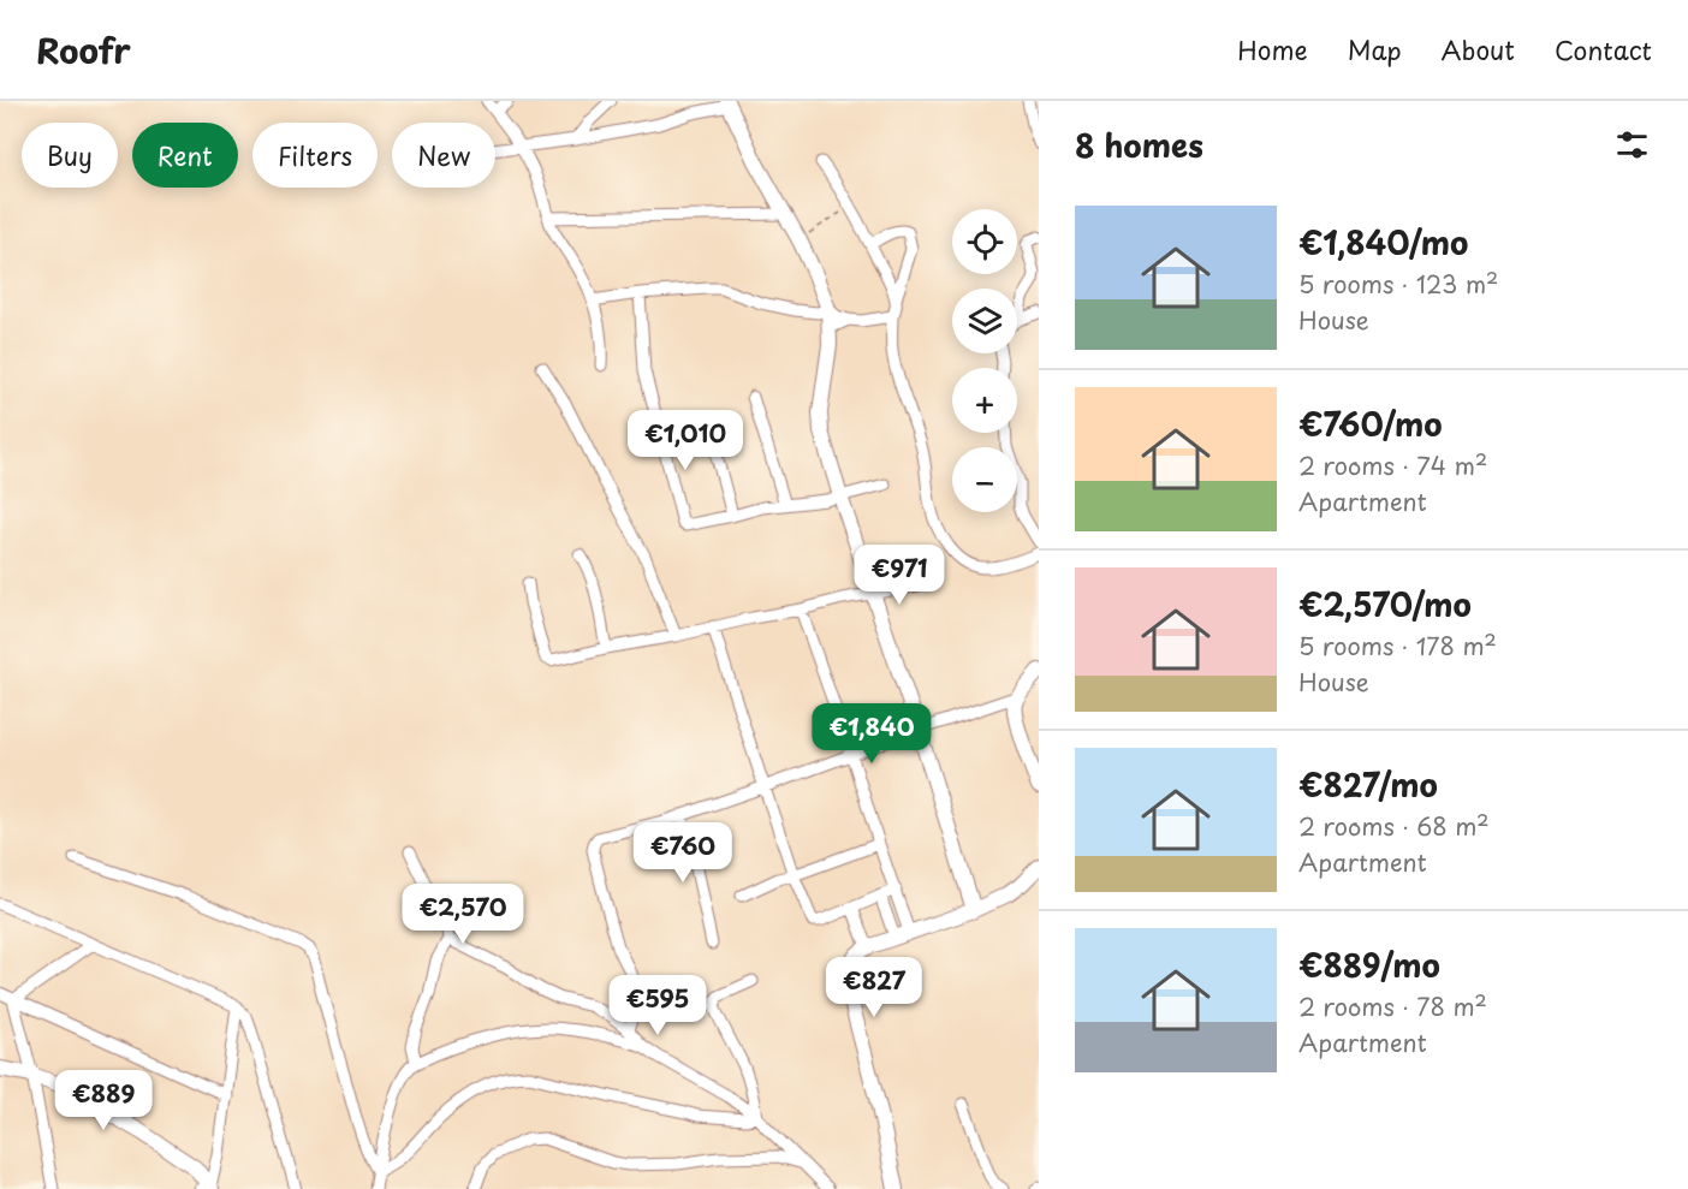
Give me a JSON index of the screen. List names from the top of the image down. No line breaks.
{"page":{"header":"Roofr","nav":["Home","Map","About","Contact"],"heading":"8 homes","chip":["Buy","Rent","Filters","New"],"list":[{"name":"€1,840/mo","note":"5 rooms · 123 m² · House"},{"name":"€760/mo","note":"2 rooms · 74 m² · Apartment"},{"name":"€2,570/mo","note":"5 rooms · 178 m² · House"},{"name":"€827/mo","note":"2 rooms · 68 m² · Apartment"},{"name":"€889/mo","note":"2 rooms · 78 m² · Apartment"}],"map_buttons":["+","−"],"price":["€1,010","€971","€1,840","€760","€2,570","€827","€595","€889"]}}
